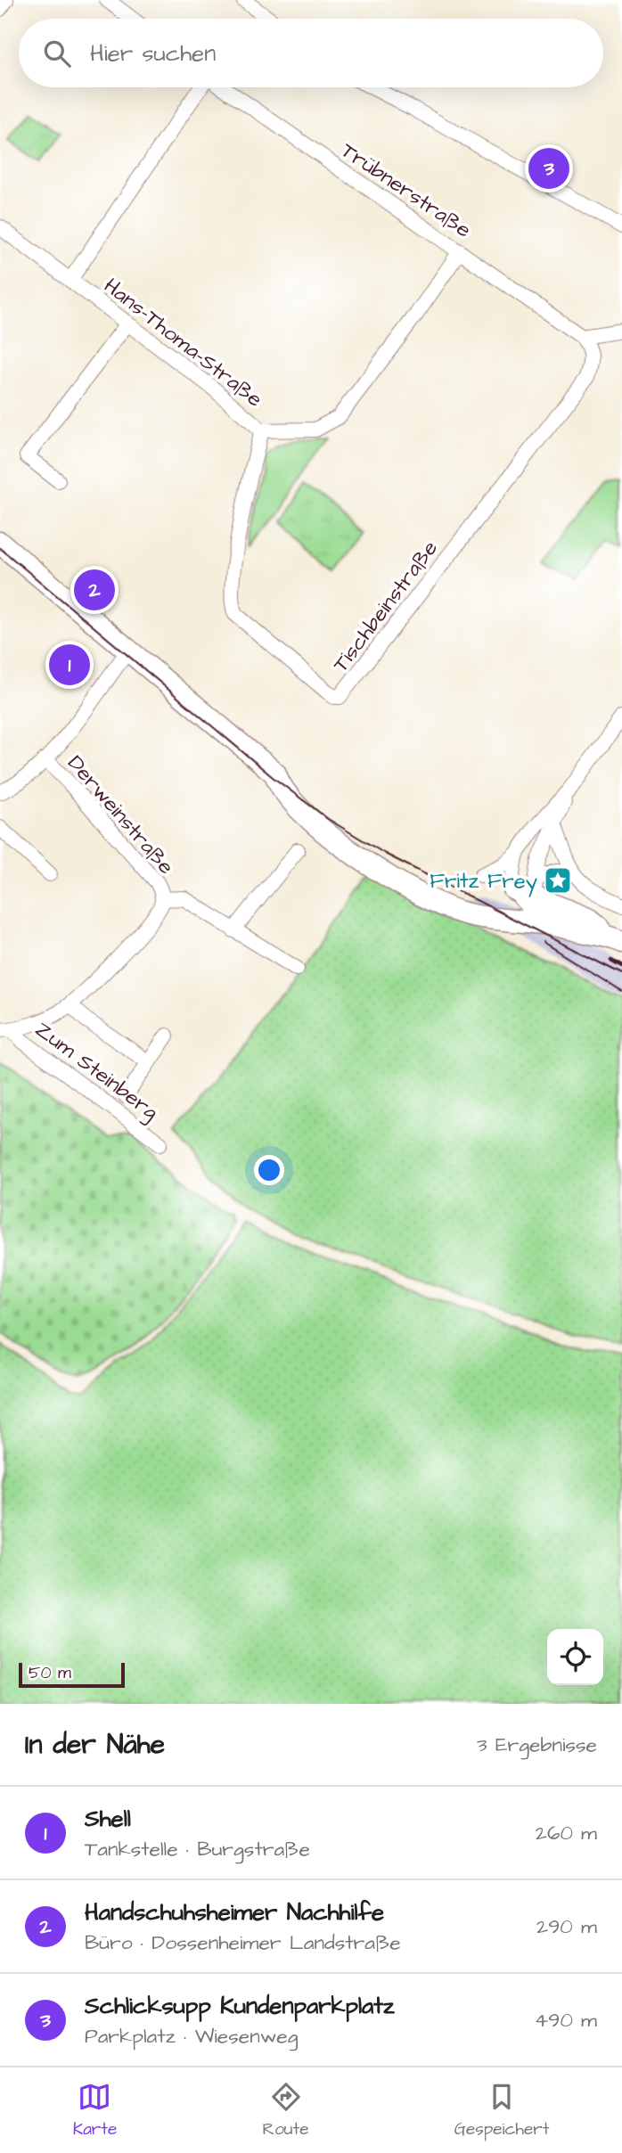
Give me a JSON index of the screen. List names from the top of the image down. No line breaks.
{"streets":{"street":["Trübnerstraße","Hans-Thoma-Straße","Tischbeinstraße","Derweinstraße","Zum Steinberg"]},"crossings":[["Trübnerstraße","Hans-Thoma-Straße"],["Trübnerstraße","Tischbeinstraße"],["Hans-Thoma-Straße","Tischbeinstraße"],["Derweinstraße","Zum Steinberg"]],"places":{"place":["Fritz Frey"]},"scale_bar":"50 m","page":{"search":"Hier suchen","pins":["3","2","1"],"scale":"50 m","heading":["In der Nähe","3 Ergebnisse"],"list":[{"mark":"1","name":"Shell","note":"Tankstelle · Burgstraße","value":"260 m"},{"mark":"2","name":"Handschuhsheimer Nachhilfe","note":"Büro · Dossenheimer Landstraße","value":"290 m"},{"mark":"3","name":"Schlicksupp Kundenparkplatz","note":"Parkplatz · Wiesenweg","value":"490 m"}],"nav":["Karte","Route","Gespeichert"]}}
